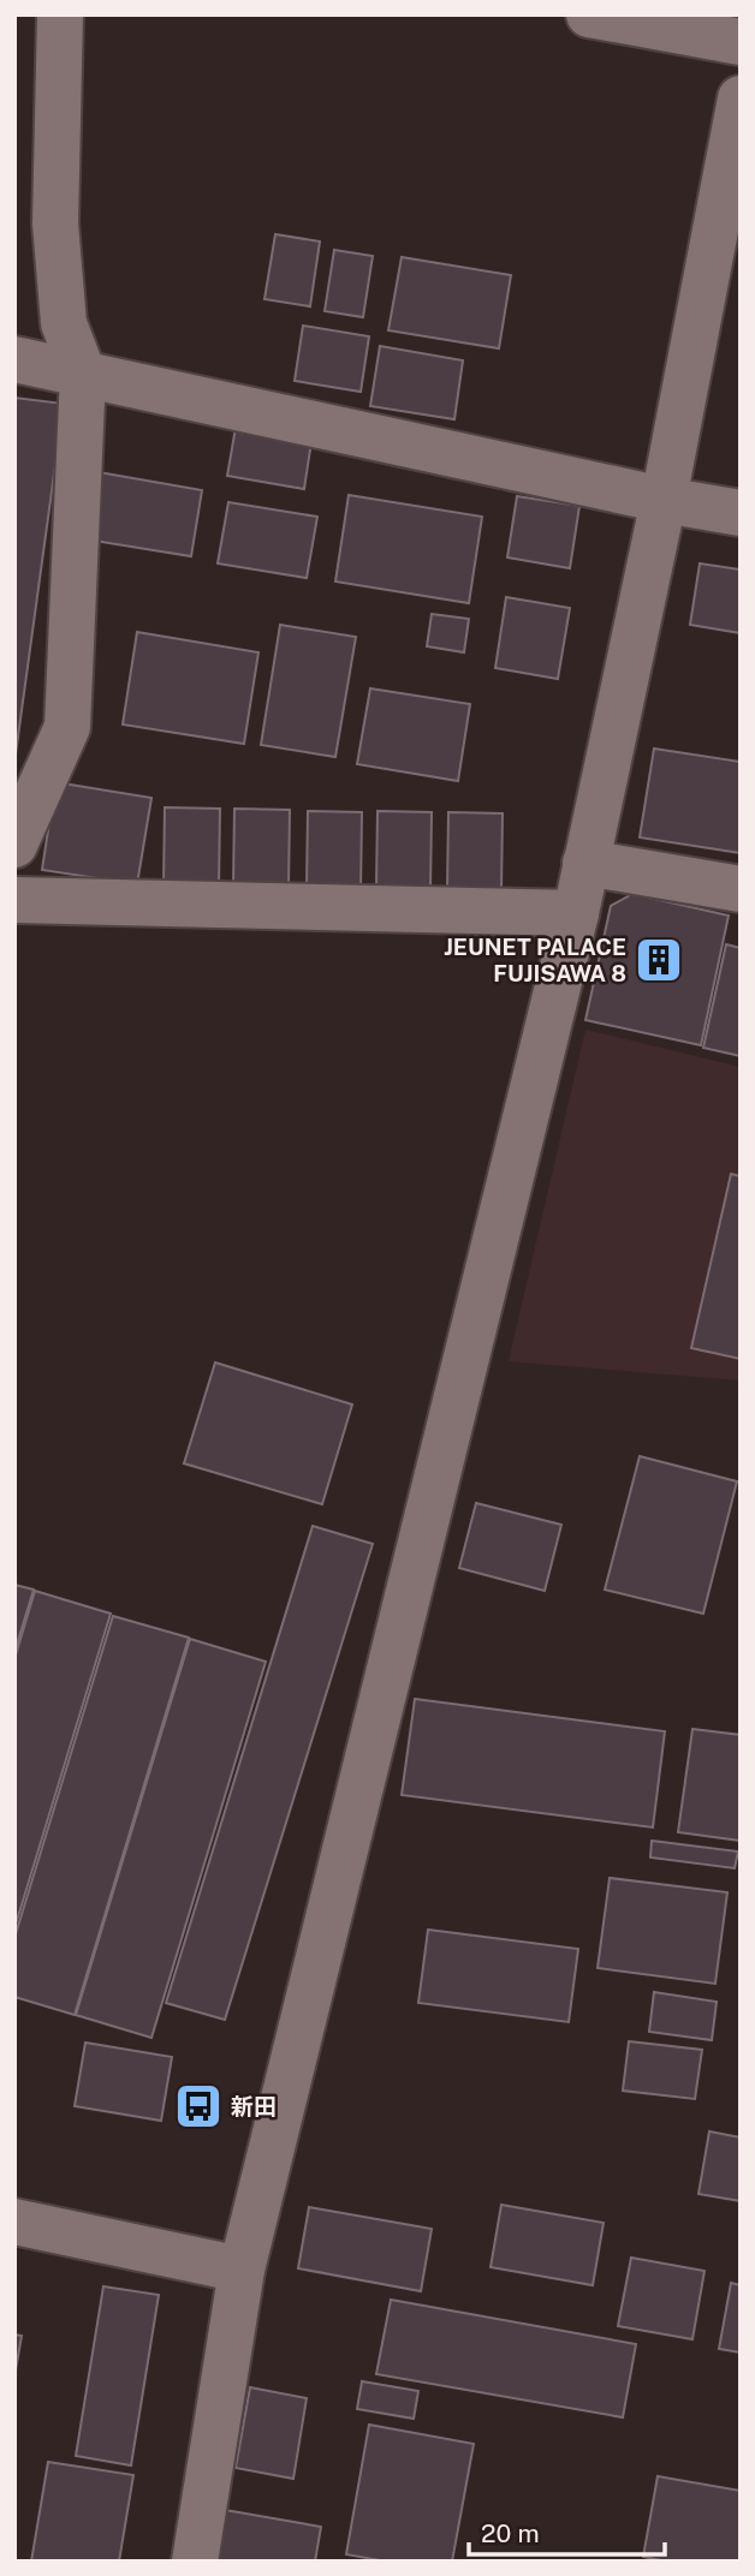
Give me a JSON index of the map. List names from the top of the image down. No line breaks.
{"places":{"building":["JEUNET PALACE FUJISAWA 8"],"bus stop":["新田"]},"scale_bar":"20 m"}
